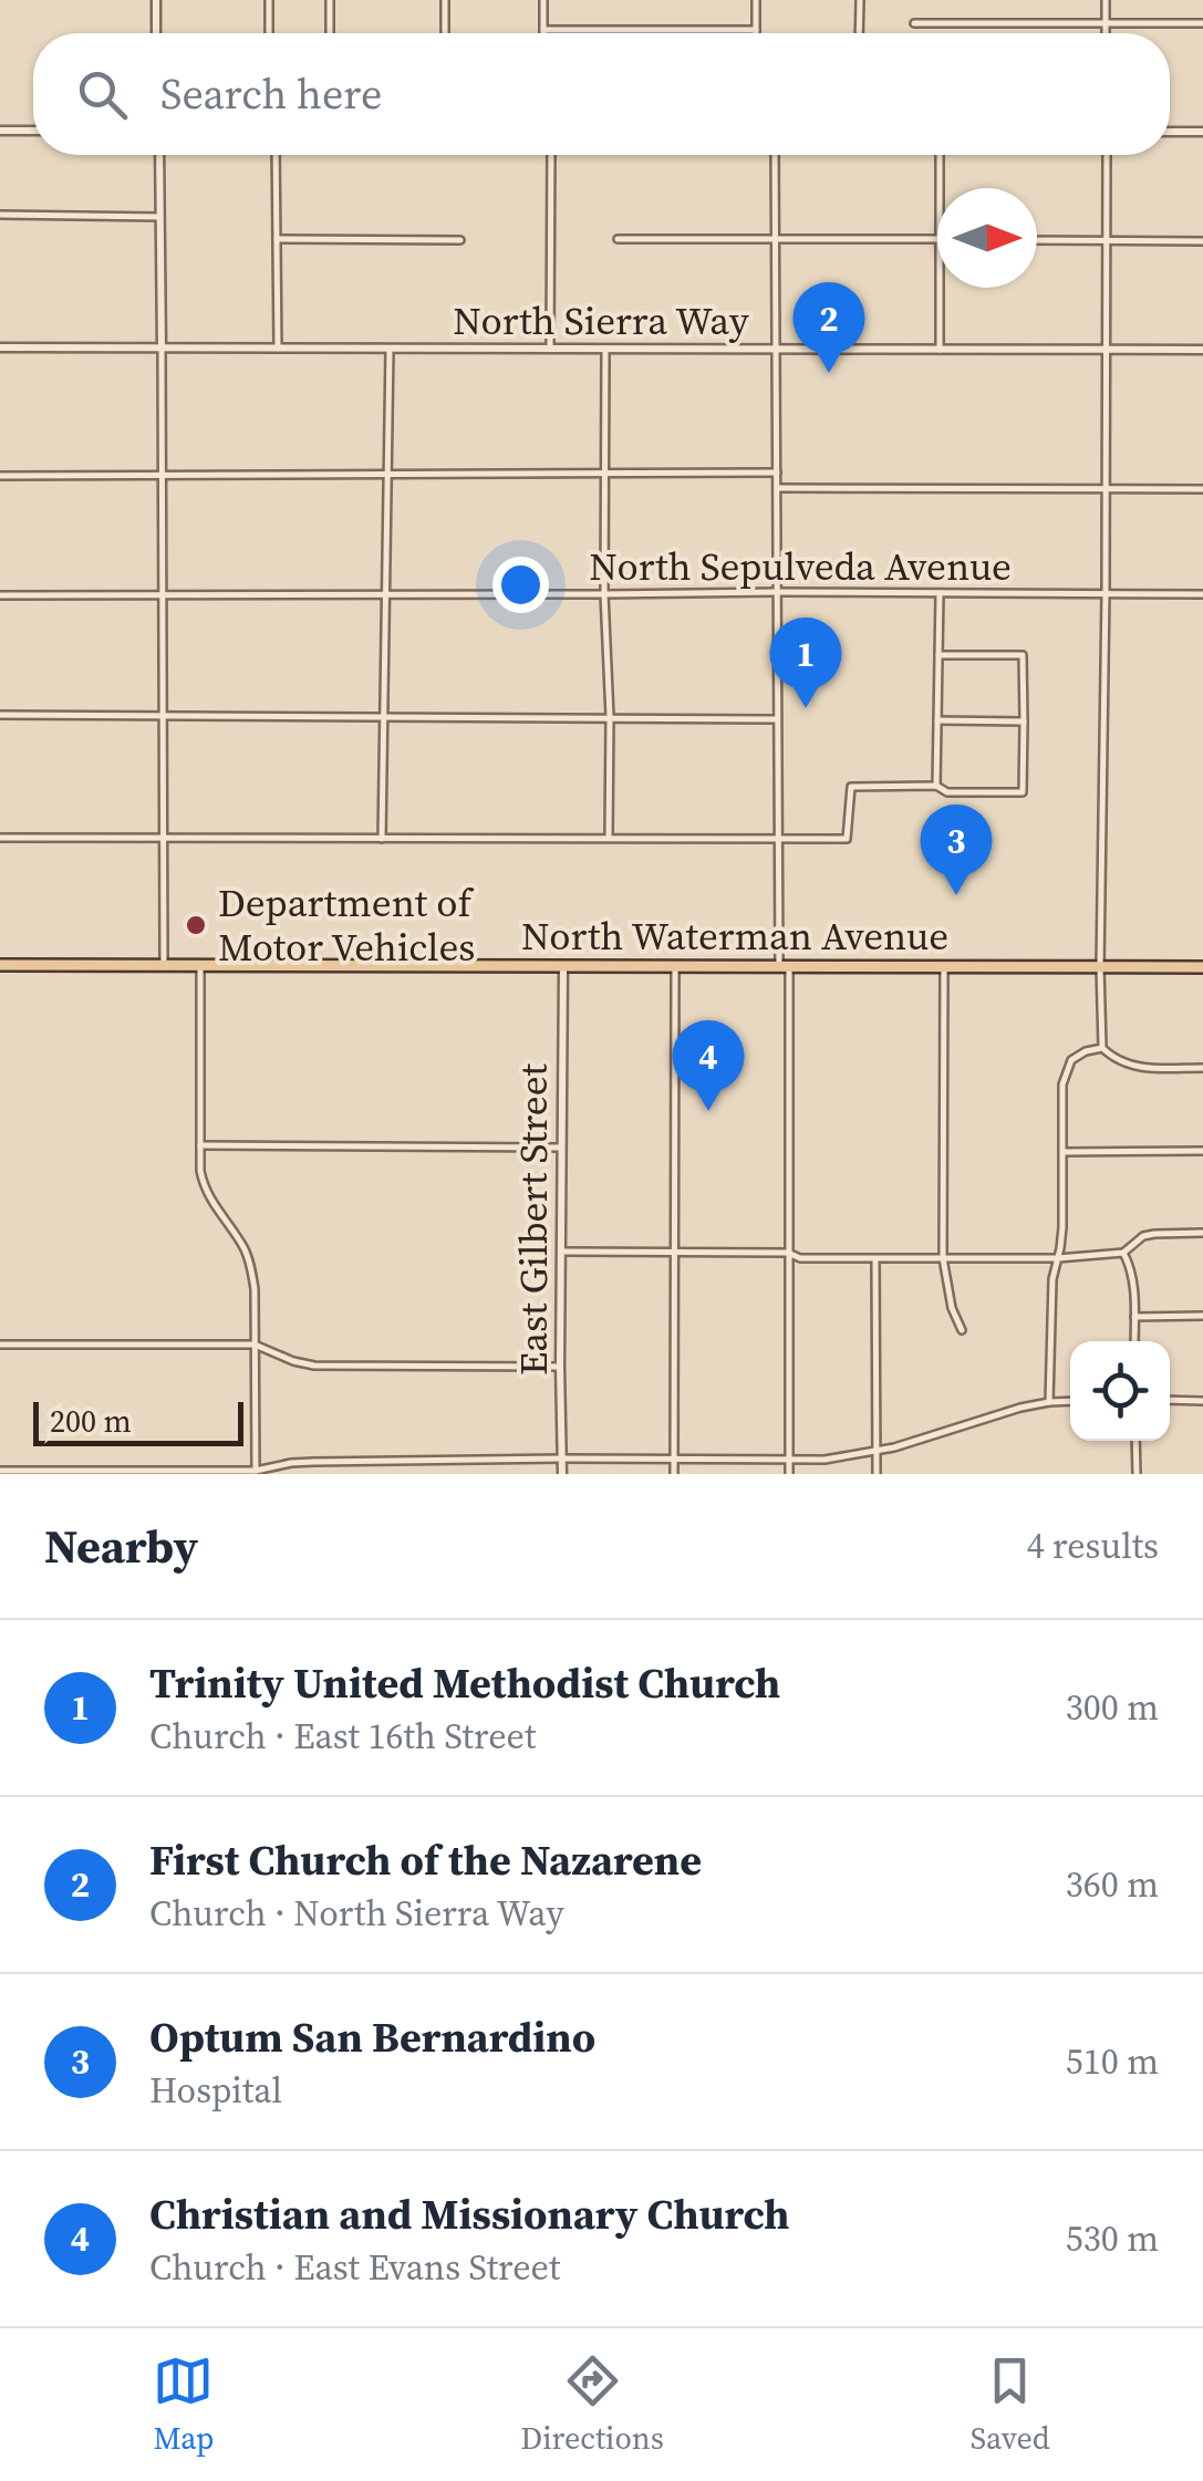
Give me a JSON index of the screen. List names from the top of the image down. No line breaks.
{"streets":{"main road":["North Waterman Avenue"],"street":["North Sierra Way","North Sepulveda Avenue","East Gilbert Street"]},"crossings":[["North Waterman Avenue","East Gilbert Street"]],"places":["Department of Motor Vehicles"],"scale_bar":"200 m","north":"right","page":{"search":"Search here","pins":["2","1","3","4"],"scale":"200 m","heading":["Nearby","4 results"],"list":[{"mark":"1","name":"Trinity United Methodist Church","note":"Church · East 16th Street","value":"300 m"},{"mark":"2","name":"First Church of the Nazarene","note":"Church · North Sierra Way","value":"360 m"},{"mark":"3","name":"Optum San Bernardino","note":"Hospital","value":"510 m"},{"mark":"4","name":"Christian and Missionary Church","note":"Church · East Evans Street","value":"530 m"}],"nav":["Map","Directions","Saved"]}}
